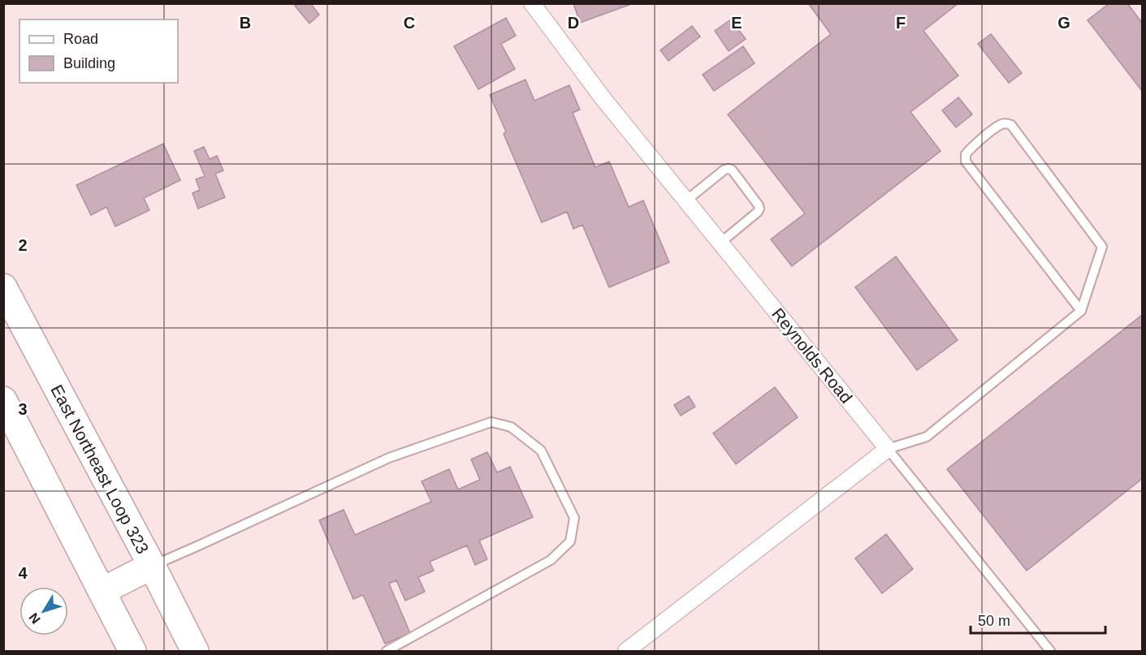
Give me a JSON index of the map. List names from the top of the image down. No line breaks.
{"streets":{"highway":["East Northeast Loop 323"],"street":["Reynolds Road"]},"legend":["Road","Building"],"scale_bar":"50 m","north":"bottom left","grid":{"columns":["B","C","D","E","F","G"],"rows":["2","3","4"]}}
